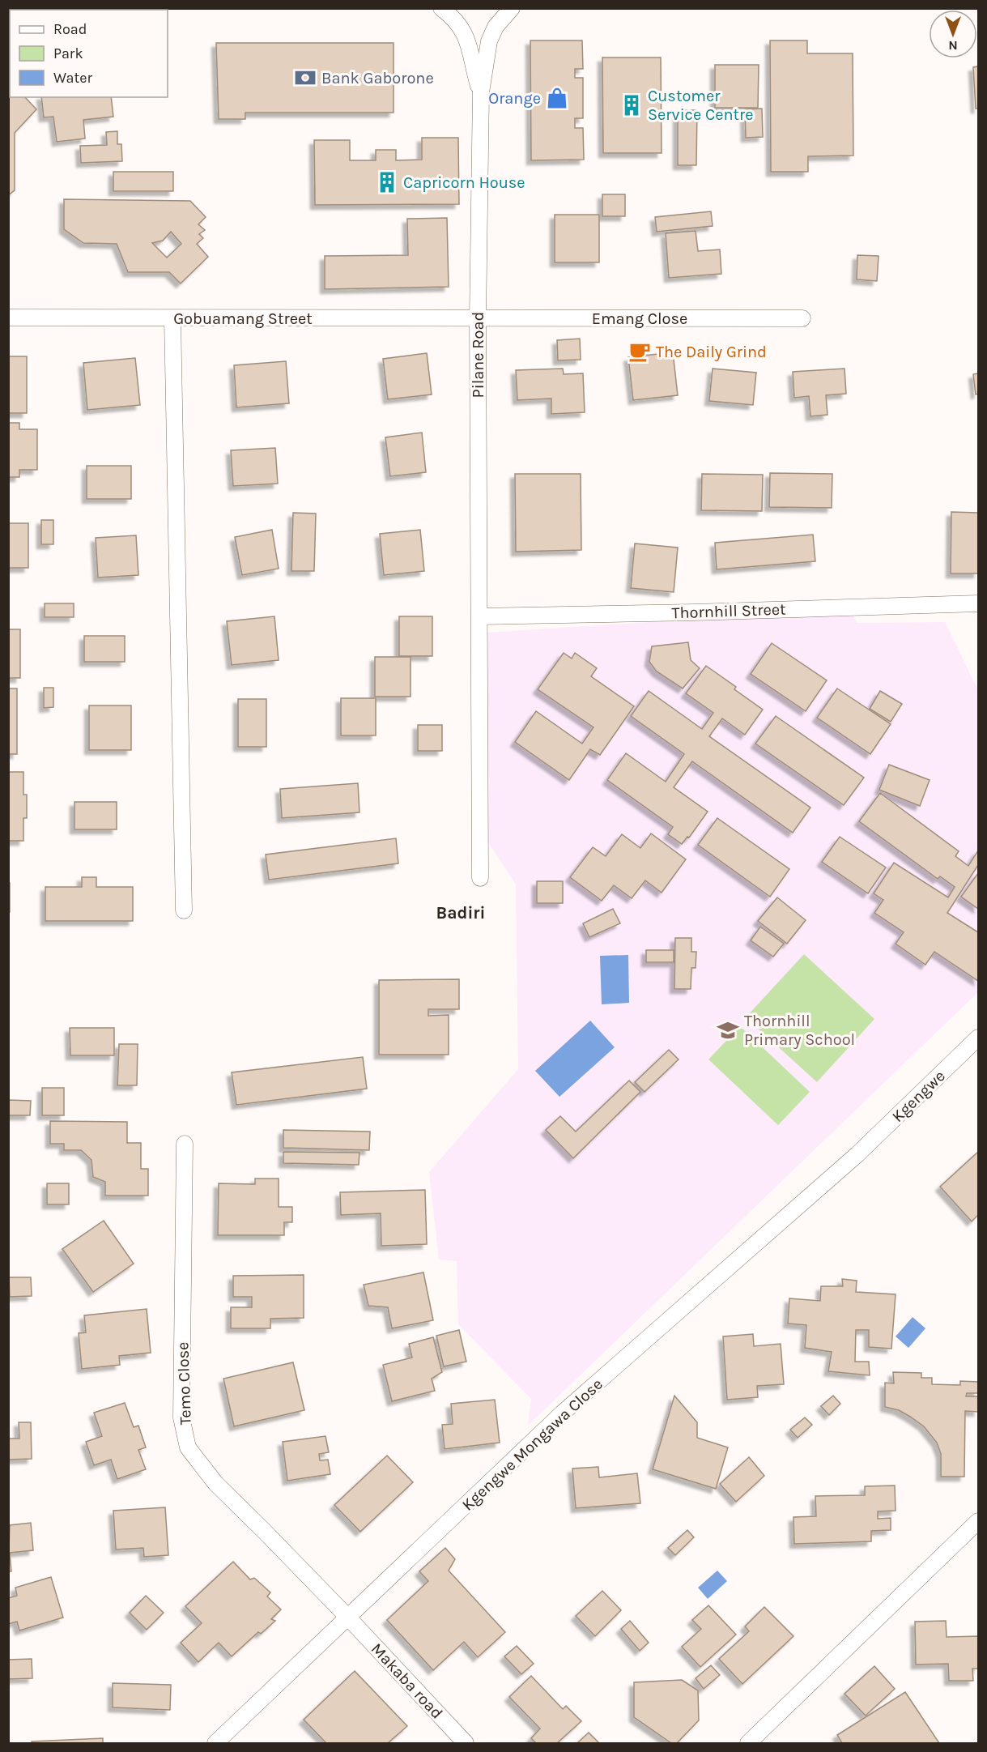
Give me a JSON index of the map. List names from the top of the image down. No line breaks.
{"streets":{"street":["Gobuamang Street","Emang Close","Pilane Road","Thornhill Street","Kgengwe","Temo Close","Kgengwe Mongawa Close","Makaba road"]},"crossings":[["Gobuamang Street","Emang Close"],["Gobuamang Street","Pilane Road"],["Emang Close","Pilane Road"],["Pilane Road","Thornhill Street"],["Kgengwe","Kgengwe Mongawa Close"],["Temo Close","Kgengwe Mongawa Close"],["Temo Close","Makaba road"],["Kgengwe Mongawa Close","Makaba road"]],"districts":["Badiri"],"places":{"bank":["Bank Gaborone"],"shop":["Orange"],"building":["Customer Service Centre","Capricorn House"],"cafe":["The Daily Grind"],"school or university":["Thornhill Primary School"]},"legend":["Road","Park","Water"],"north":"bottom"}
